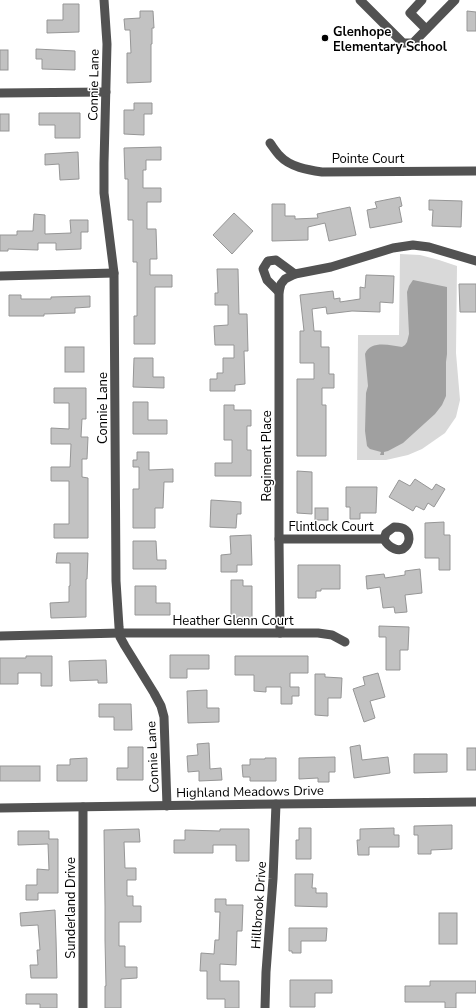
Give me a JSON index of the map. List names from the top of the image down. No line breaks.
{"streets":{"street":["Connie Lane","Pointe Court","Regiment Place","Flintlock Court","Heather Glenn Court","Highland Meadows Drive","Hillbrook Drive","Sunderland Drive"]},"crossings":[["Connie Lane","Heather Glenn Court"],["Connie Lane","Highland Meadows Drive"],["Regiment Place","Flintlock Court"],["Regiment Place","Heather Glenn Court"],["Highland Meadows Drive","Hillbrook Drive"],["Highland Meadows Drive","Sunderland Drive"]],"places":["Glenhope Elementary School"]}
